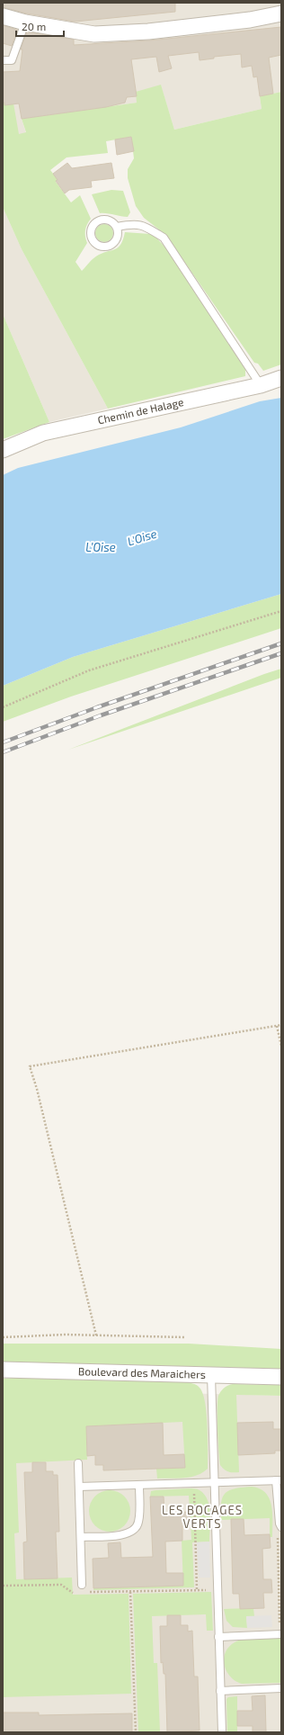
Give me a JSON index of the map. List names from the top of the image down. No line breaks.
{"streets":{"street":["Chemin de Halage","Boulevard des Maraichers"]},"districts":["LES BOCAGES VERTS"],"water":["L'Oise","L’Oise"],"scale_bar":"20 m"}
